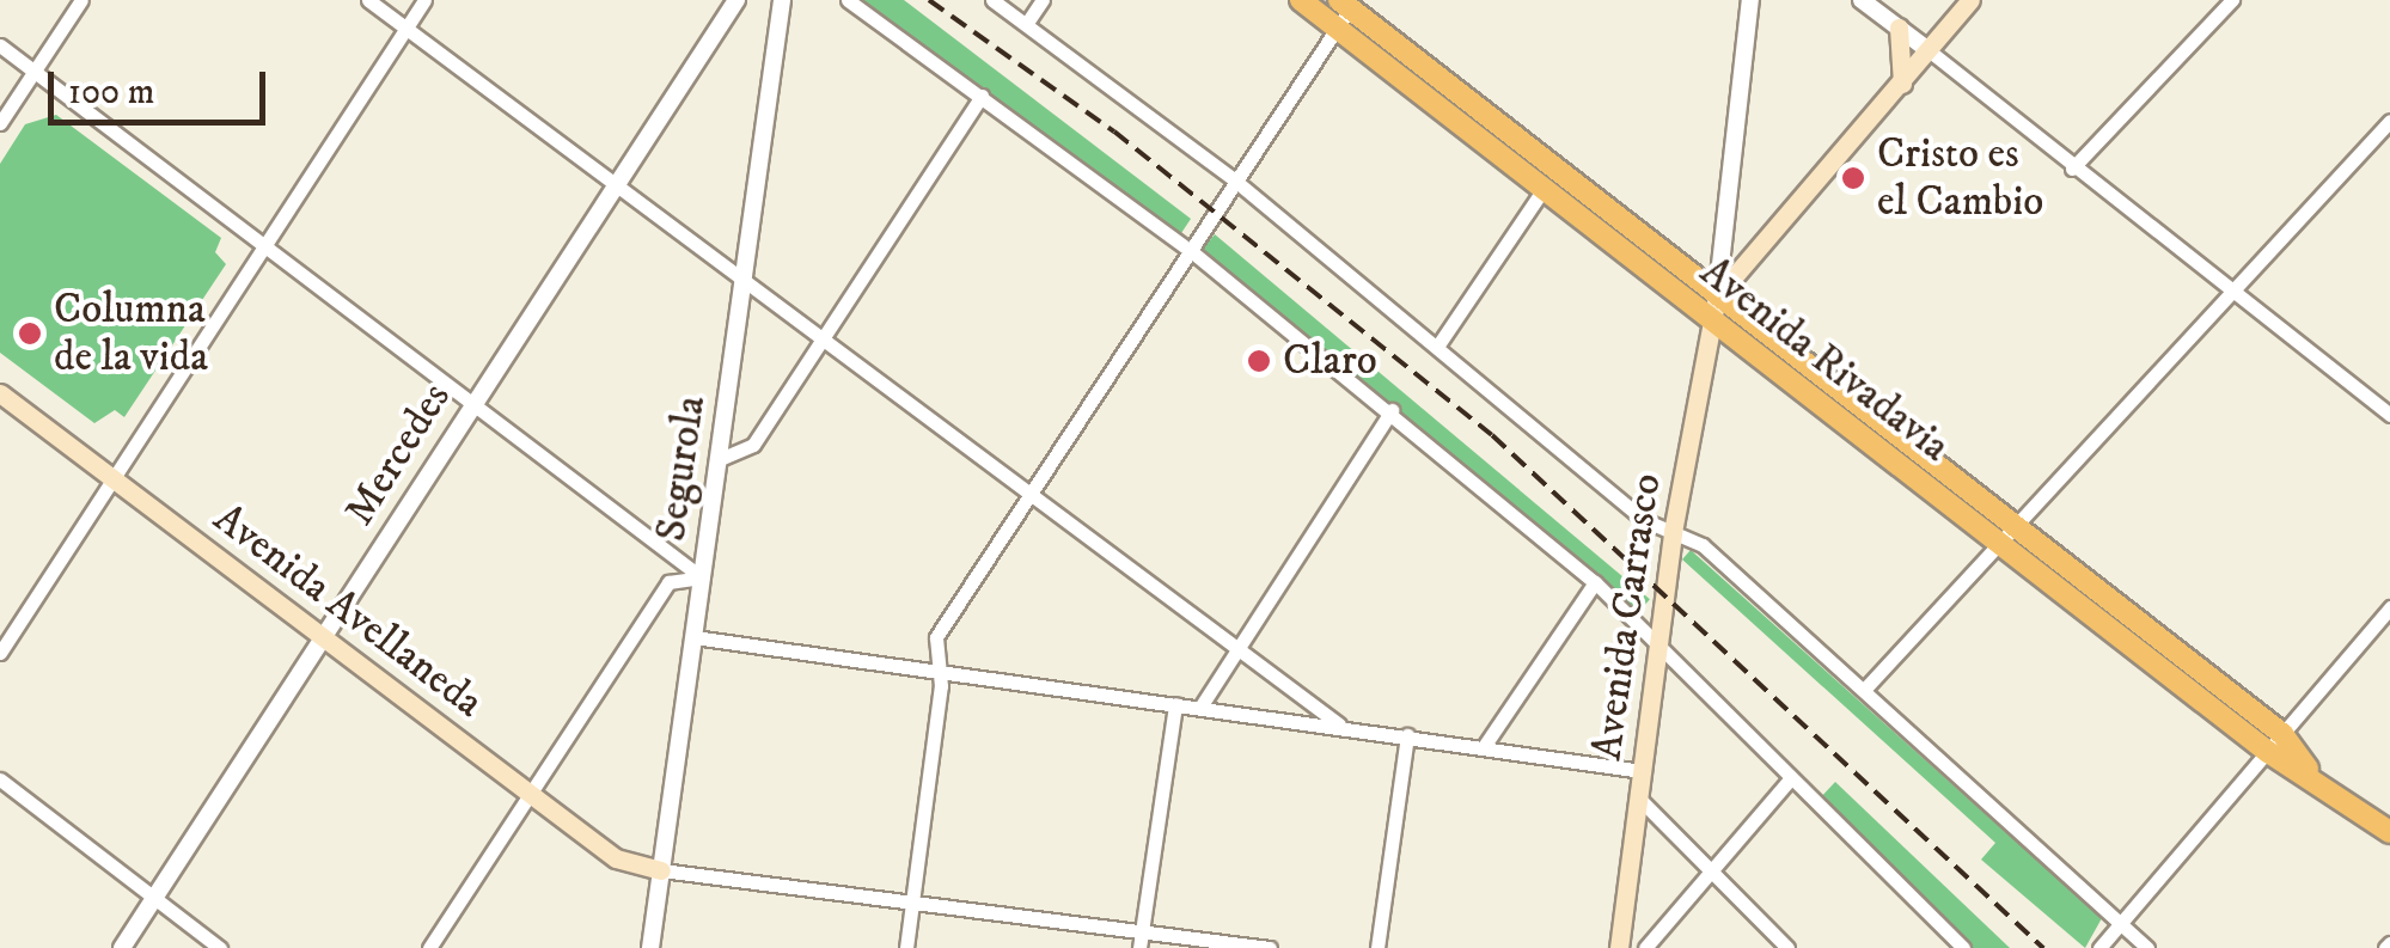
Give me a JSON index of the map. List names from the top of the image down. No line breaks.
{"streets":{"main road":["Avenida Rivadavia","Avenida Avellaneda","Avenida Carrasco"],"street":["Mercedes","Segurola"]},"crossings":[["Avenida Rivadavia","Avenida Carrasco"],["Mercedes","Avenida Avellaneda"],["Segurola","Avenida Avellaneda"]],"places":["Cristo es el Cambio","Columna de la vida","Claro"],"scale_bar":"100 m"}
